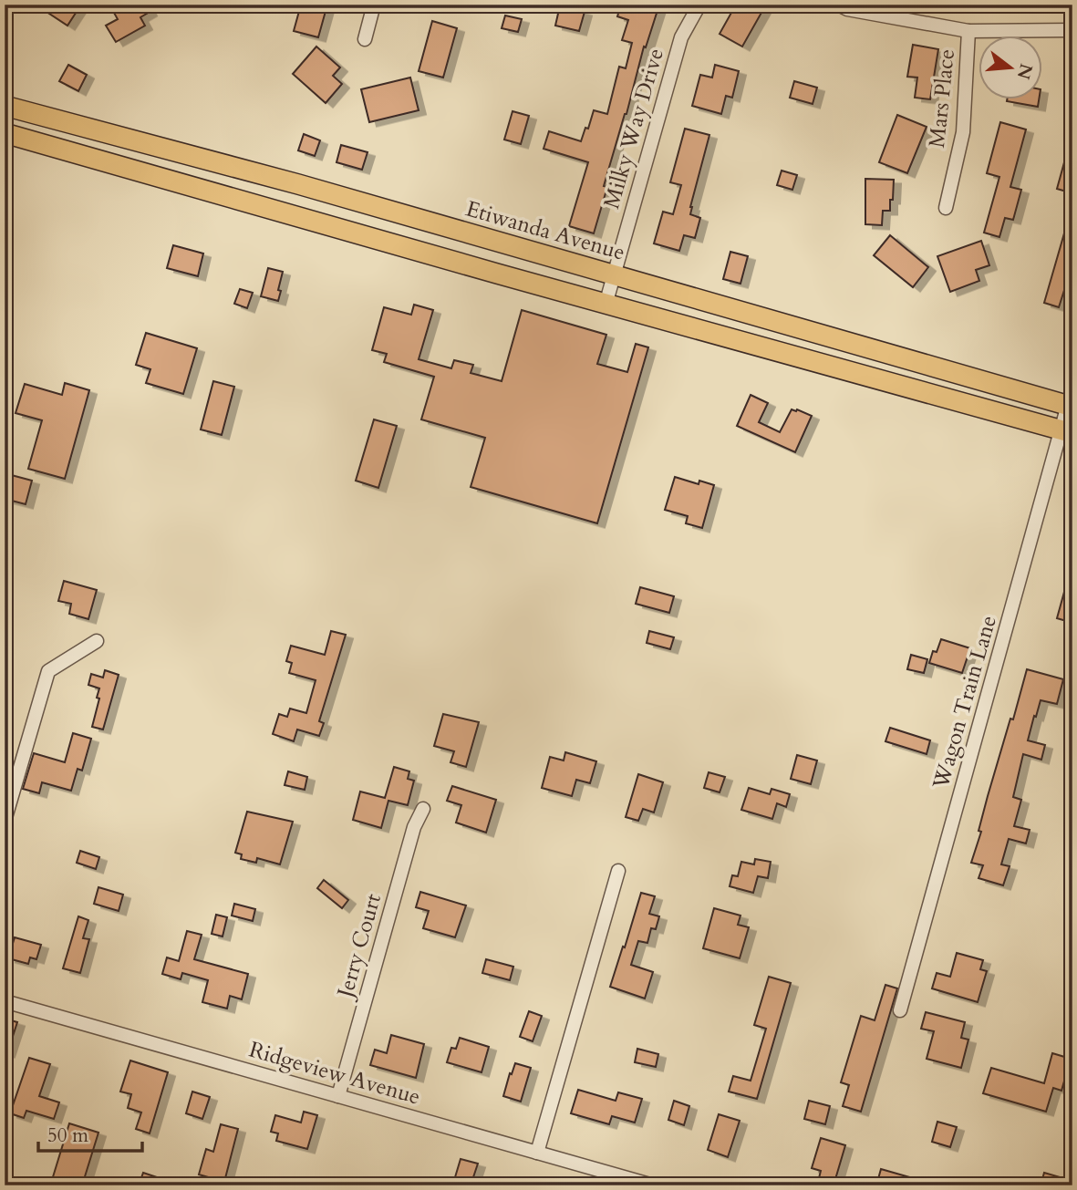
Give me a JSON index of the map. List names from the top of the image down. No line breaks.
{"streets":{"main road":["Etiwanda Avenue"],"street":["Mars Place","Milky Way Drive","Wagon Train Lane","Jerry Court","Ridgeview Avenue"]},"crossings":[["Milky Way Drive","Etiwanda Avenue"],["Etiwanda Avenue","Wagon Train Lane"],["Jerry Court","Ridgeview Avenue"]],"scale_bar":"50 m","north":"right"}
